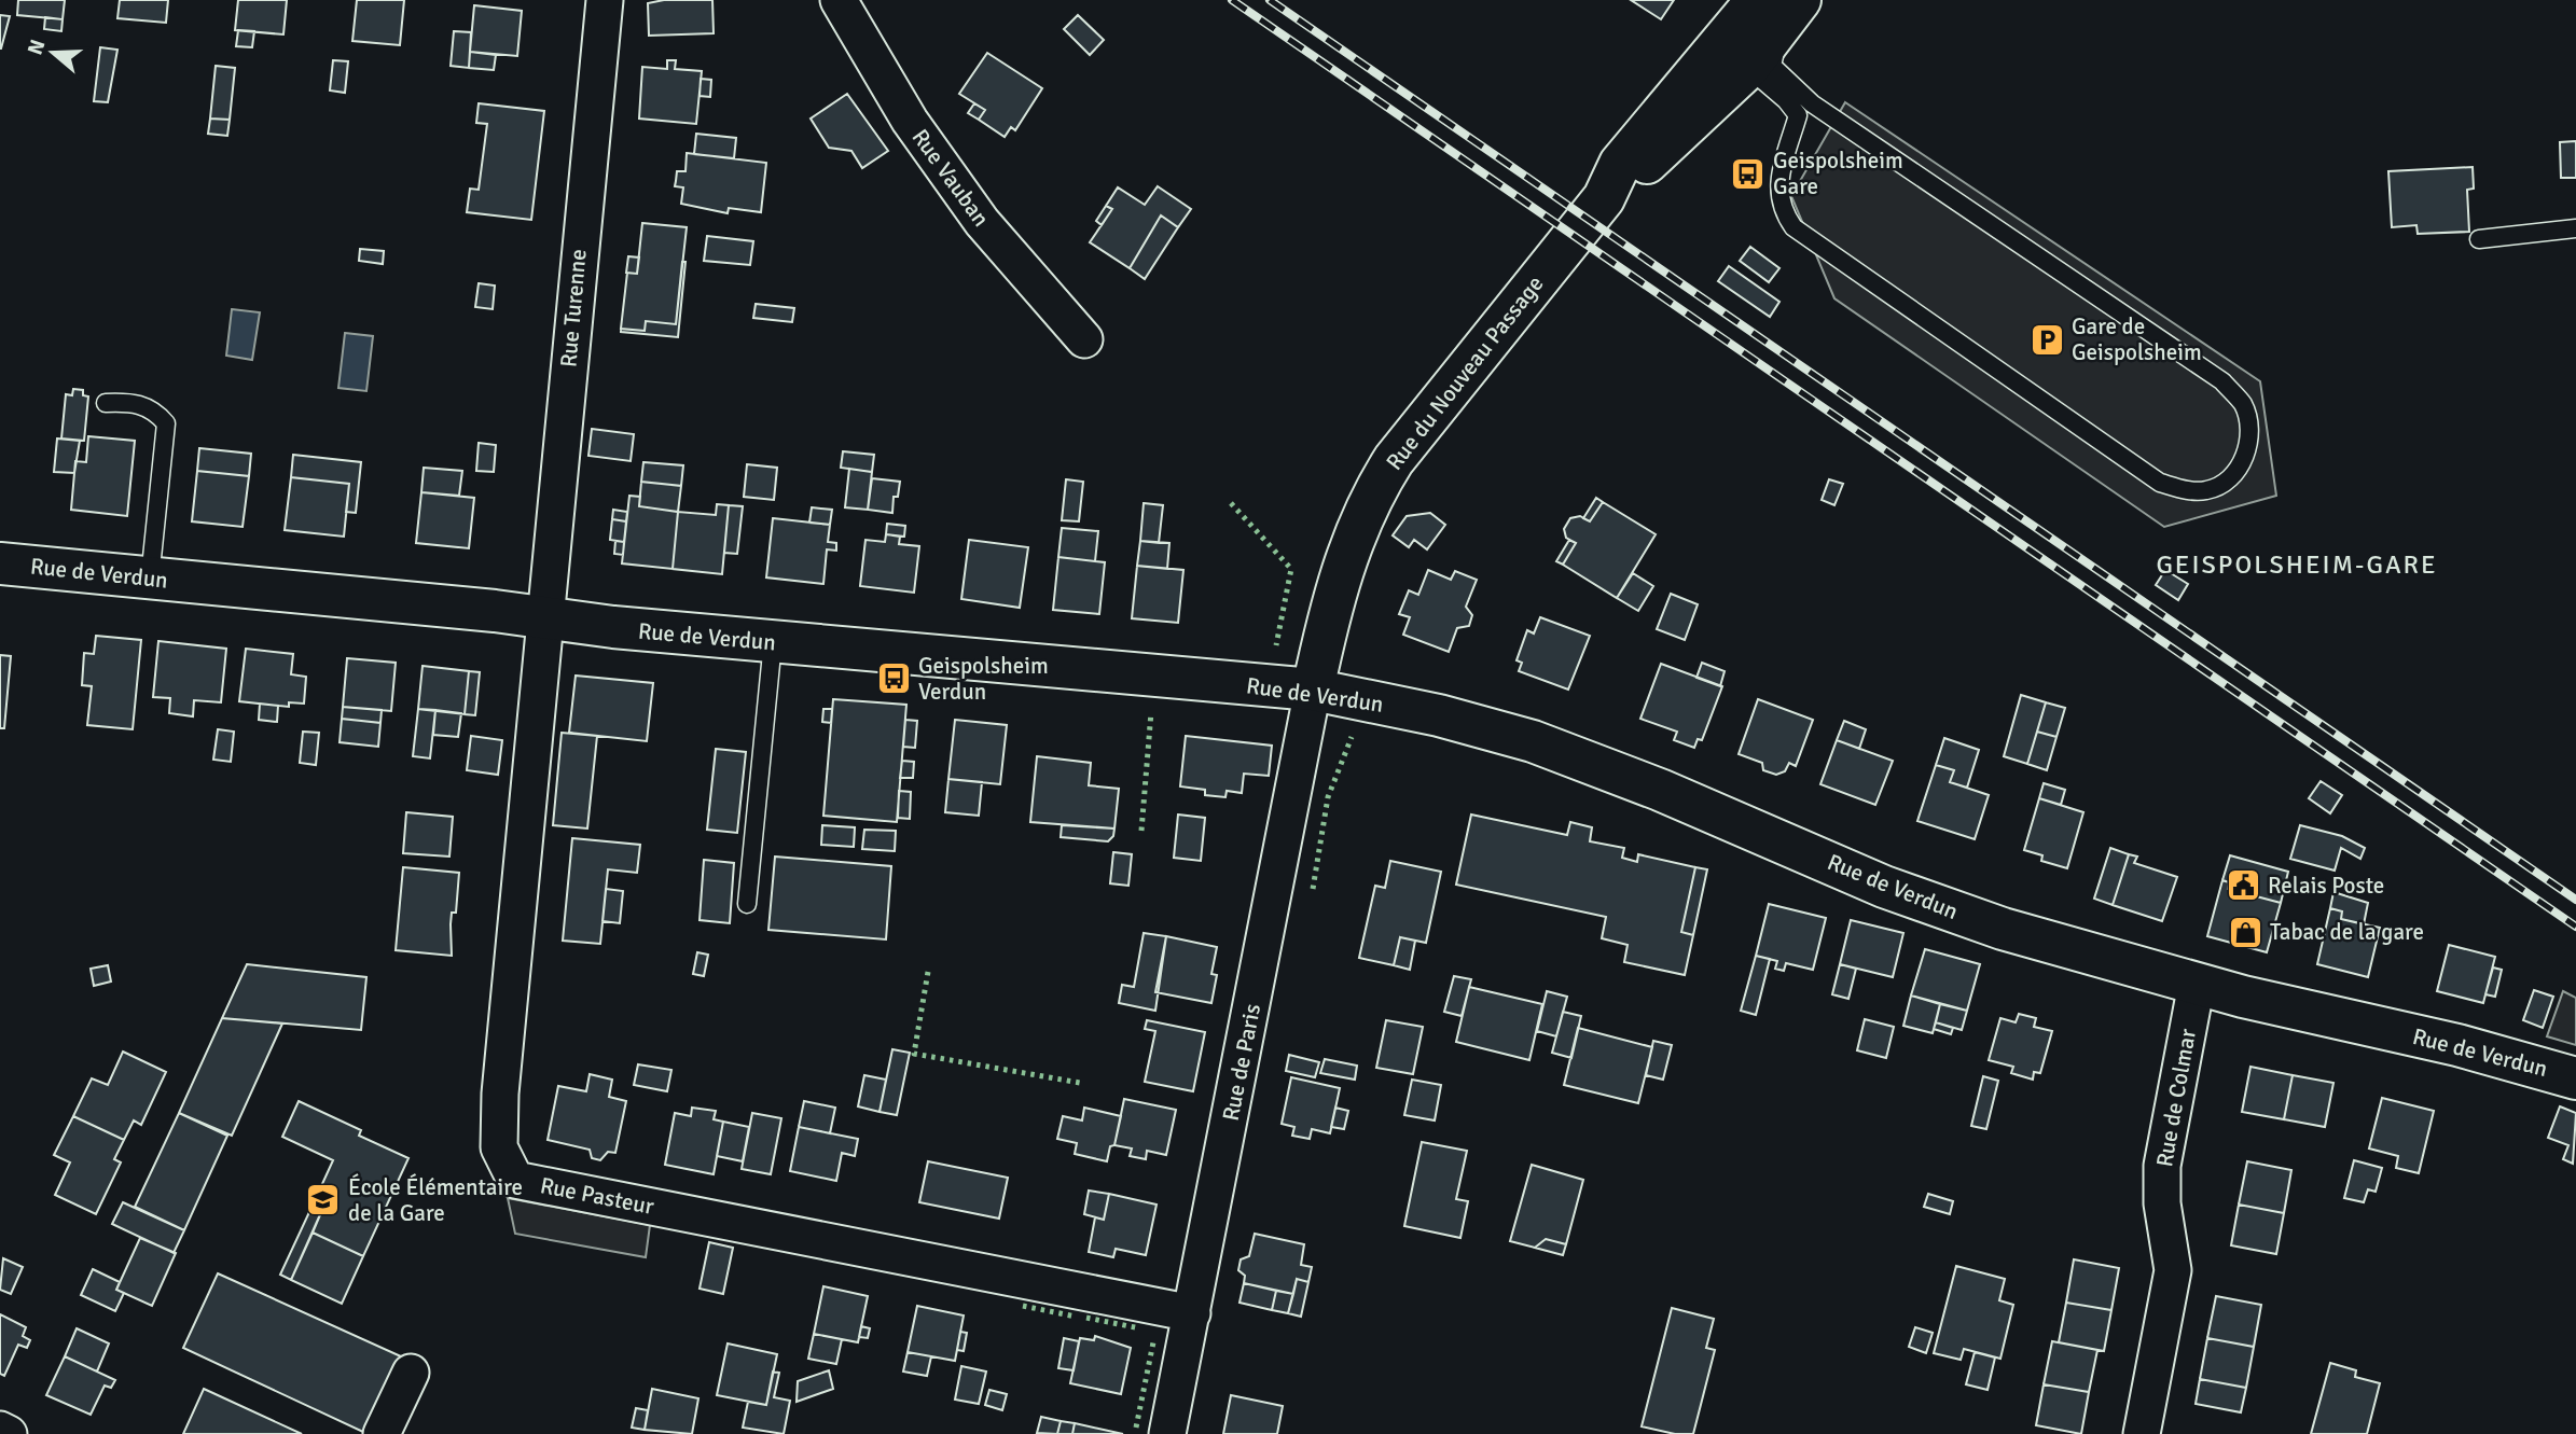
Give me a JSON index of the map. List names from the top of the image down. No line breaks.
{"streets":{"main road":["Rue du Nouveau Passage","Rue de Verdun"],"street":["Rue Vauban","Rue Turenne","Rue de Paris","Rue de Colmar","Rue Pasteur"]},"crossings":[["Rue Turenne","Rue de Verdun"],["Rue Turenne","Rue Pasteur"],["Rue du Nouveau Passage","Rue de Verdun"],["Rue du Nouveau Passage","Rue de Paris"],["Rue de Verdun","Rue de Paris"],["Rue de Verdun","Rue de Colmar"],["Rue de Verdun","Rue Pasteur"],["Rue de Paris","Rue Pasteur"]],"districts":["GEISPOLSHEIM-GARE"],"places":{"bus stop":["Geispolsheim Gare","Geispolsheim Verdun"],"parking":["Gare de Geispolsheim"],"public building":["Relais Poste"],"shop":["Tabac de la gare"],"school or university":["École Élémentaire de la Gare"]},"north":"left"}
